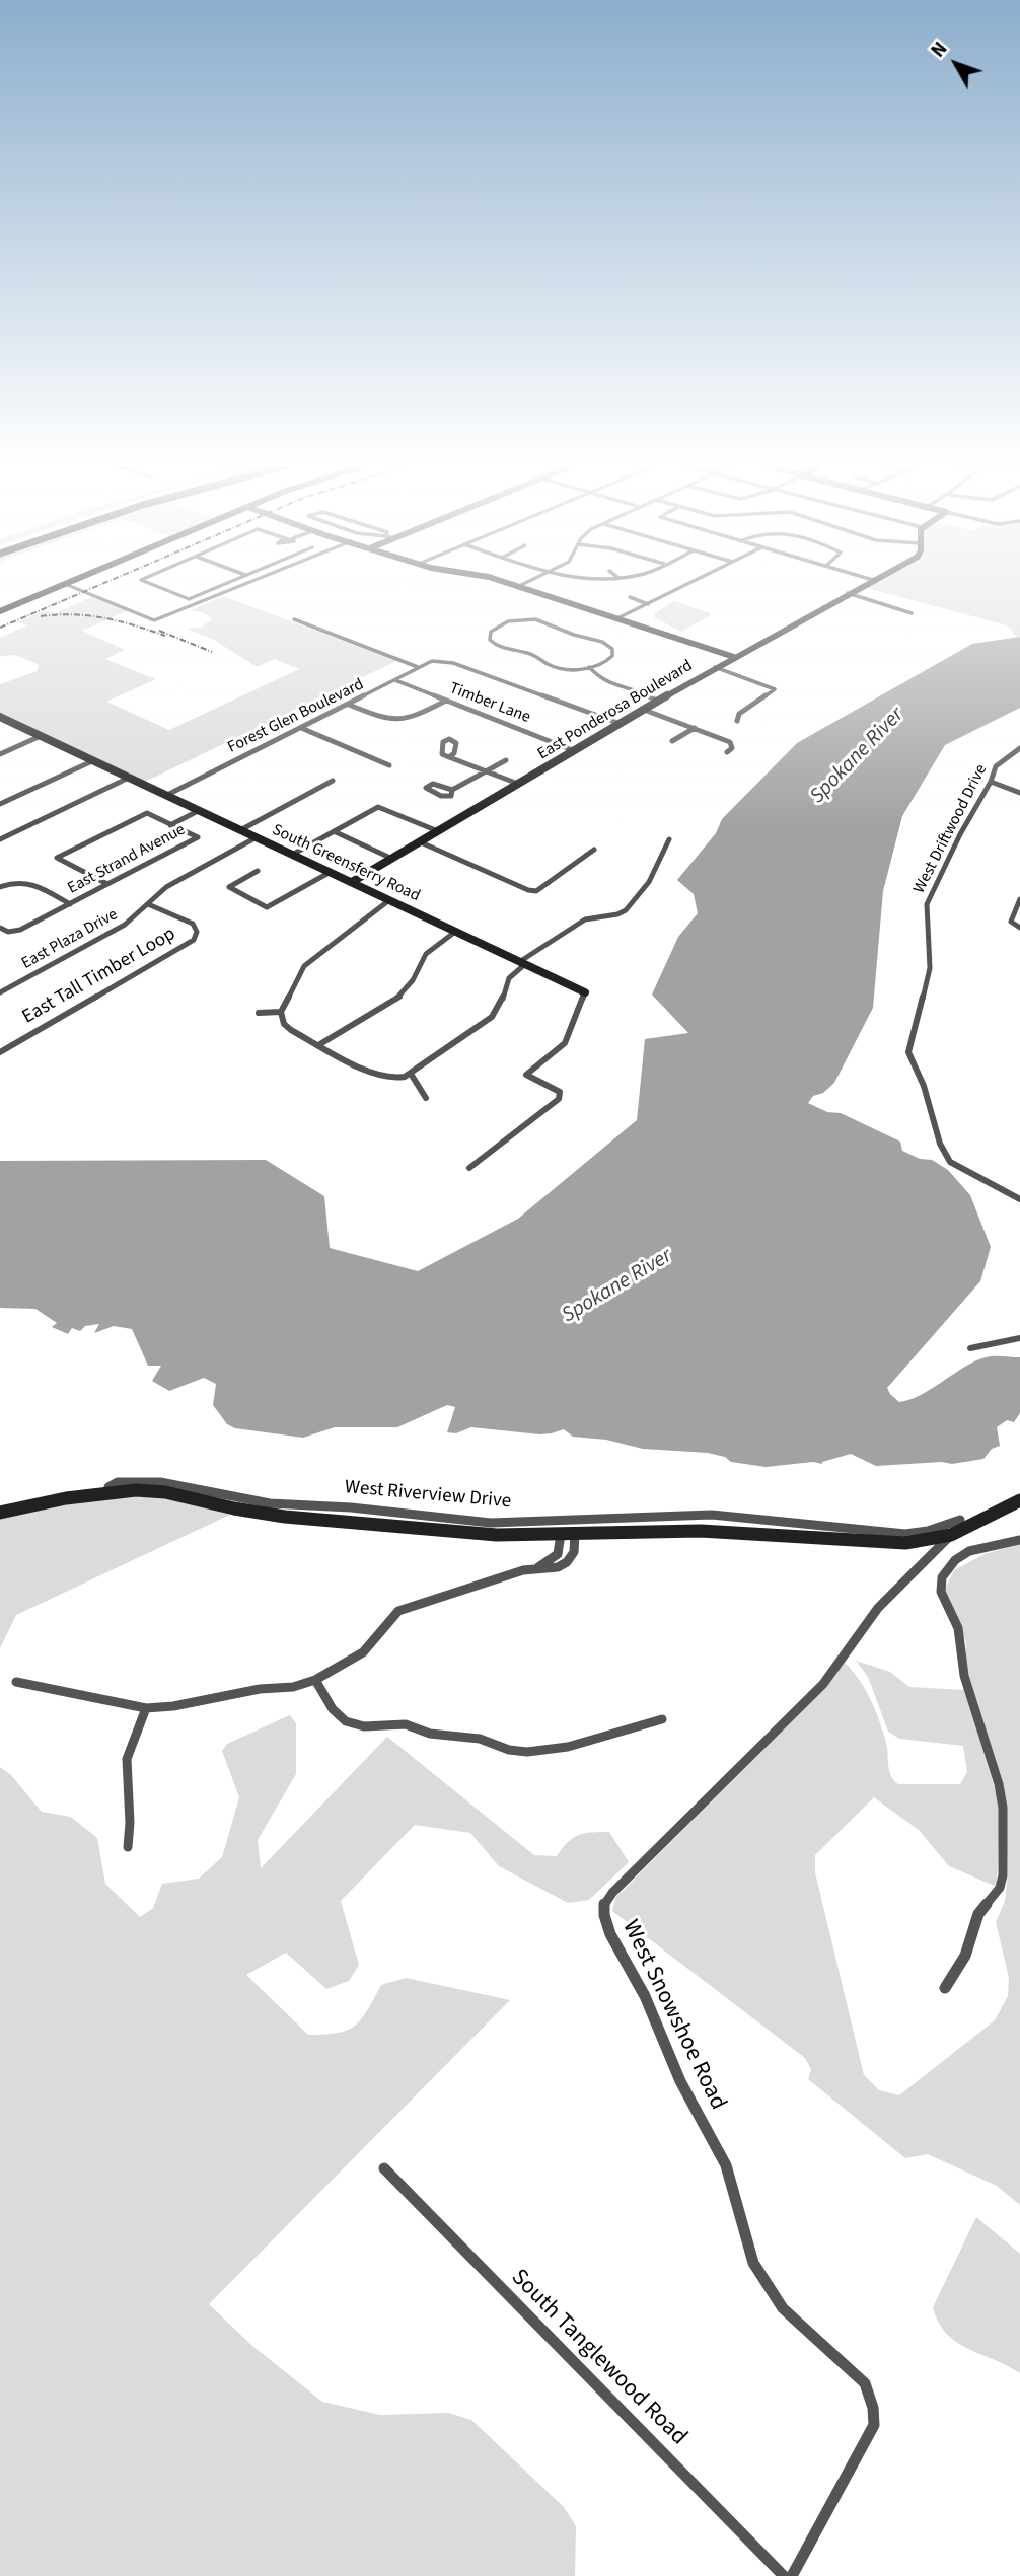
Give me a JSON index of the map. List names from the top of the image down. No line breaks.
{"streets":{"street":["Timber Lane","East Ponderosa Boulevard","Forest Glen Boulevard","West Driftwood Drive","East Strand Avenue","South Greensferry Road","East Plaza Drive","East Tall Timber Loop","West Riverview Drive","West Snowshoe Road","South Tanglewood Road"]},"crossings":[["Timber Lane","East Ponderosa Boulevard"],["Timber Lane","Forest Glen Boulevard"],["East Ponderosa Boulevard","Forest Glen Boulevard"],["East Ponderosa Boulevard","South Greensferry Road"],["Forest Glen Boulevard","South Greensferry Road"],["East Strand Avenue","South Greensferry Road"],["South Greensferry Road","East Plaza Drive"],["East Plaza Drive","East Tall Timber Loop"],["West Riverview Drive","West Snowshoe Road"]],"water":["Spokane River"],"north":"top left"}
